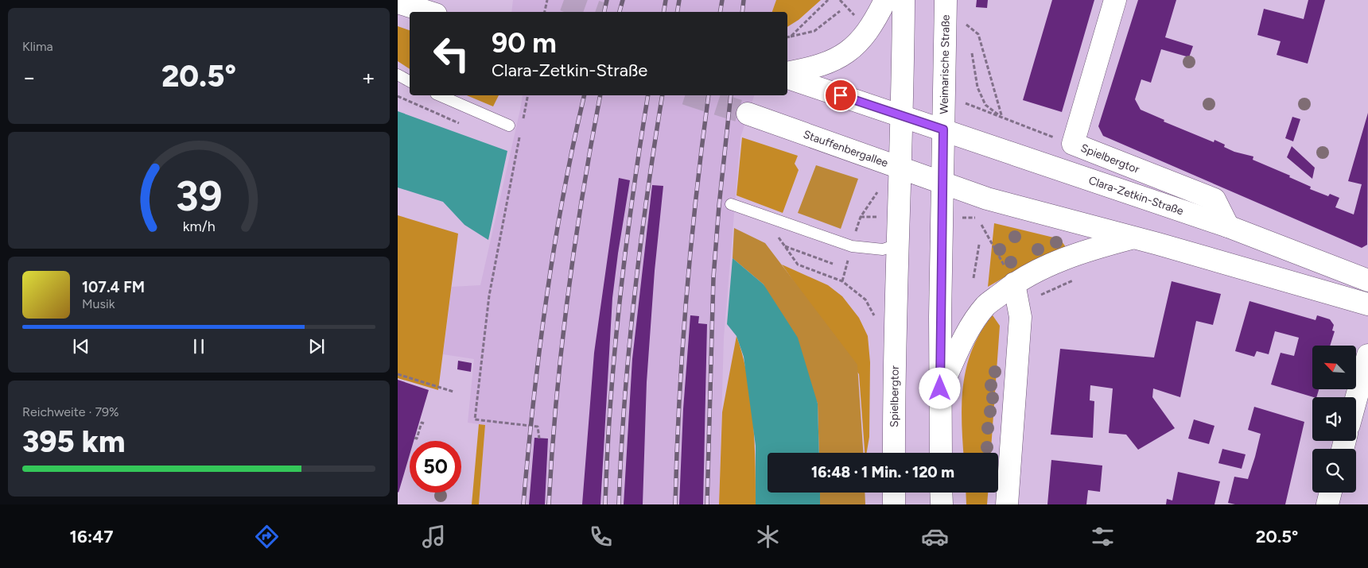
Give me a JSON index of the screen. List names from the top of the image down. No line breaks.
{"streets":{"main road":["Weimarische Straße","Stauffenbergallee","Spielbergtor","Clara-Zetkin-Straße"]},"crossings":[["Weimarische Straße","Clara-Zetkin-Straße"],["Stauffenbergallee","Spielbergtor"],["Spielbergtor","Clara-Zetkin-Straße"]],"north":"top left","page":{"tile":["Klima",["Reichweite · 79%","395 km"]],"turn":["90 m","Clara-Zetkin-Straße"],"heat":["−","20.5°","+"],"song":["107.4 FM","Musik"],"limit":"50","trip":"16:48 · 1 Min. · 120 m","tabs":["16:47","20.5°"],"gauge":["39","km/h"]}}
